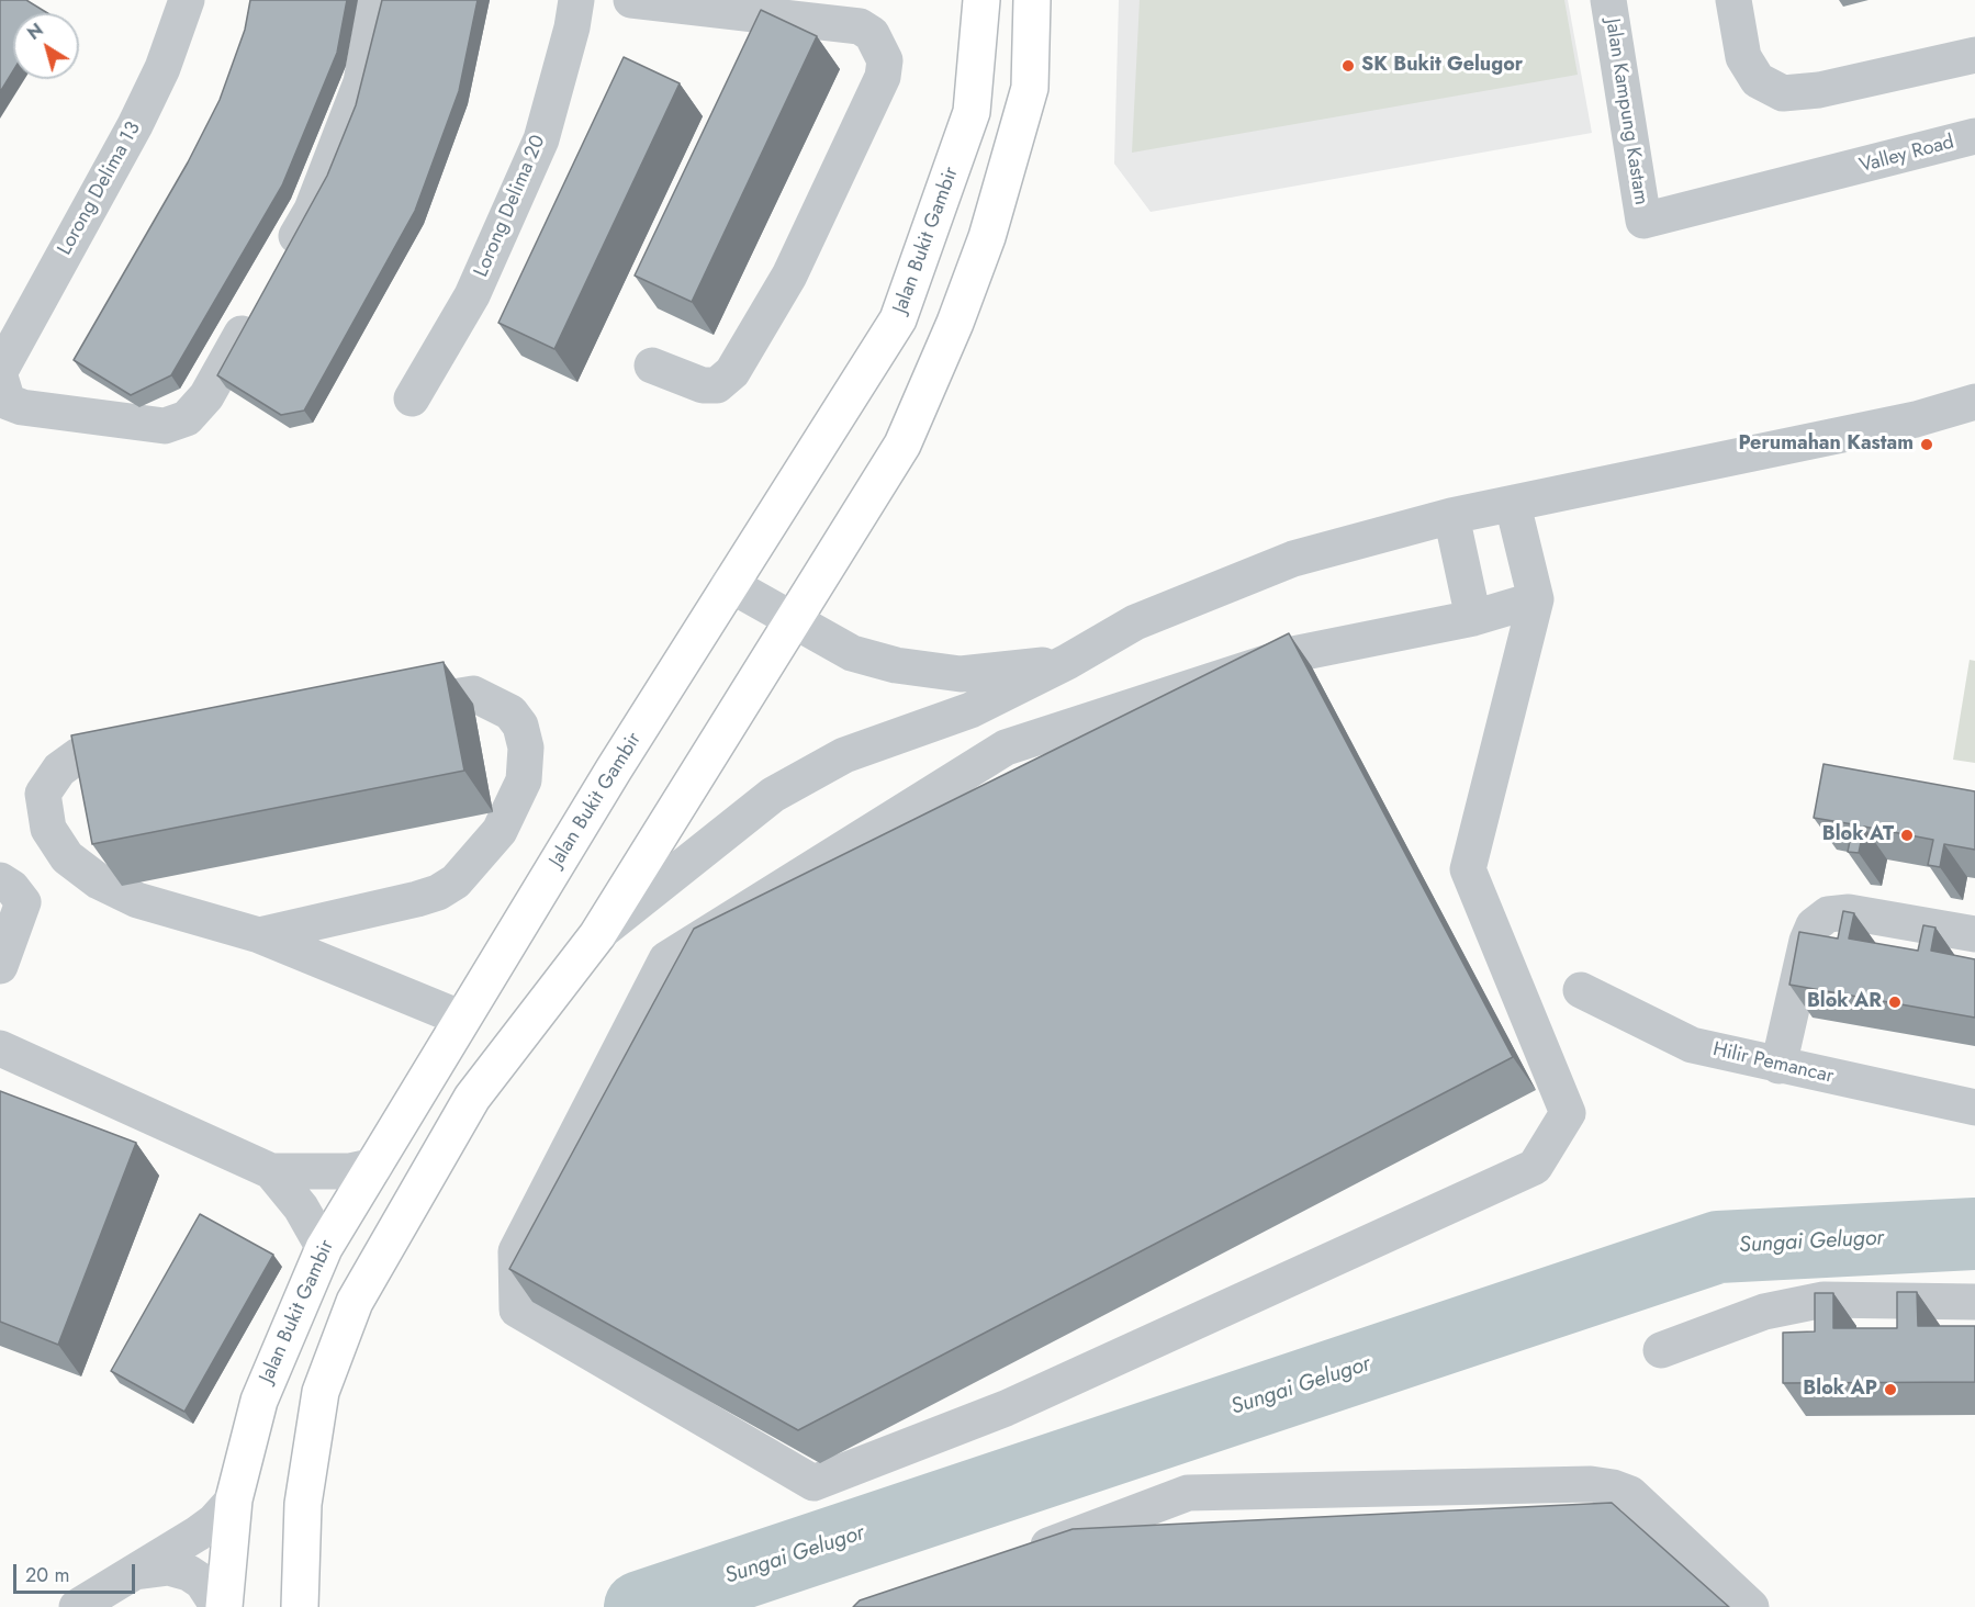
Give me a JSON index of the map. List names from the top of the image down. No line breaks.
{"streets":{"main road":["Jalan Bukit Gambir"],"street":["Jalan Kampung Kastam","Valley Road","Lorong Delima 13","Lorong Delima 20","Hilir Pemancar"]},"crossings":[["Jalan Kampung Kastam","Valley Road"]],"water":["Sungai Gelugor"],"places":["SK Bukit Gelugor","Perumahan Kastam","Blok AT","Blok AR","Blok AP"],"scale_bar":"20 m","north":"top left"}
